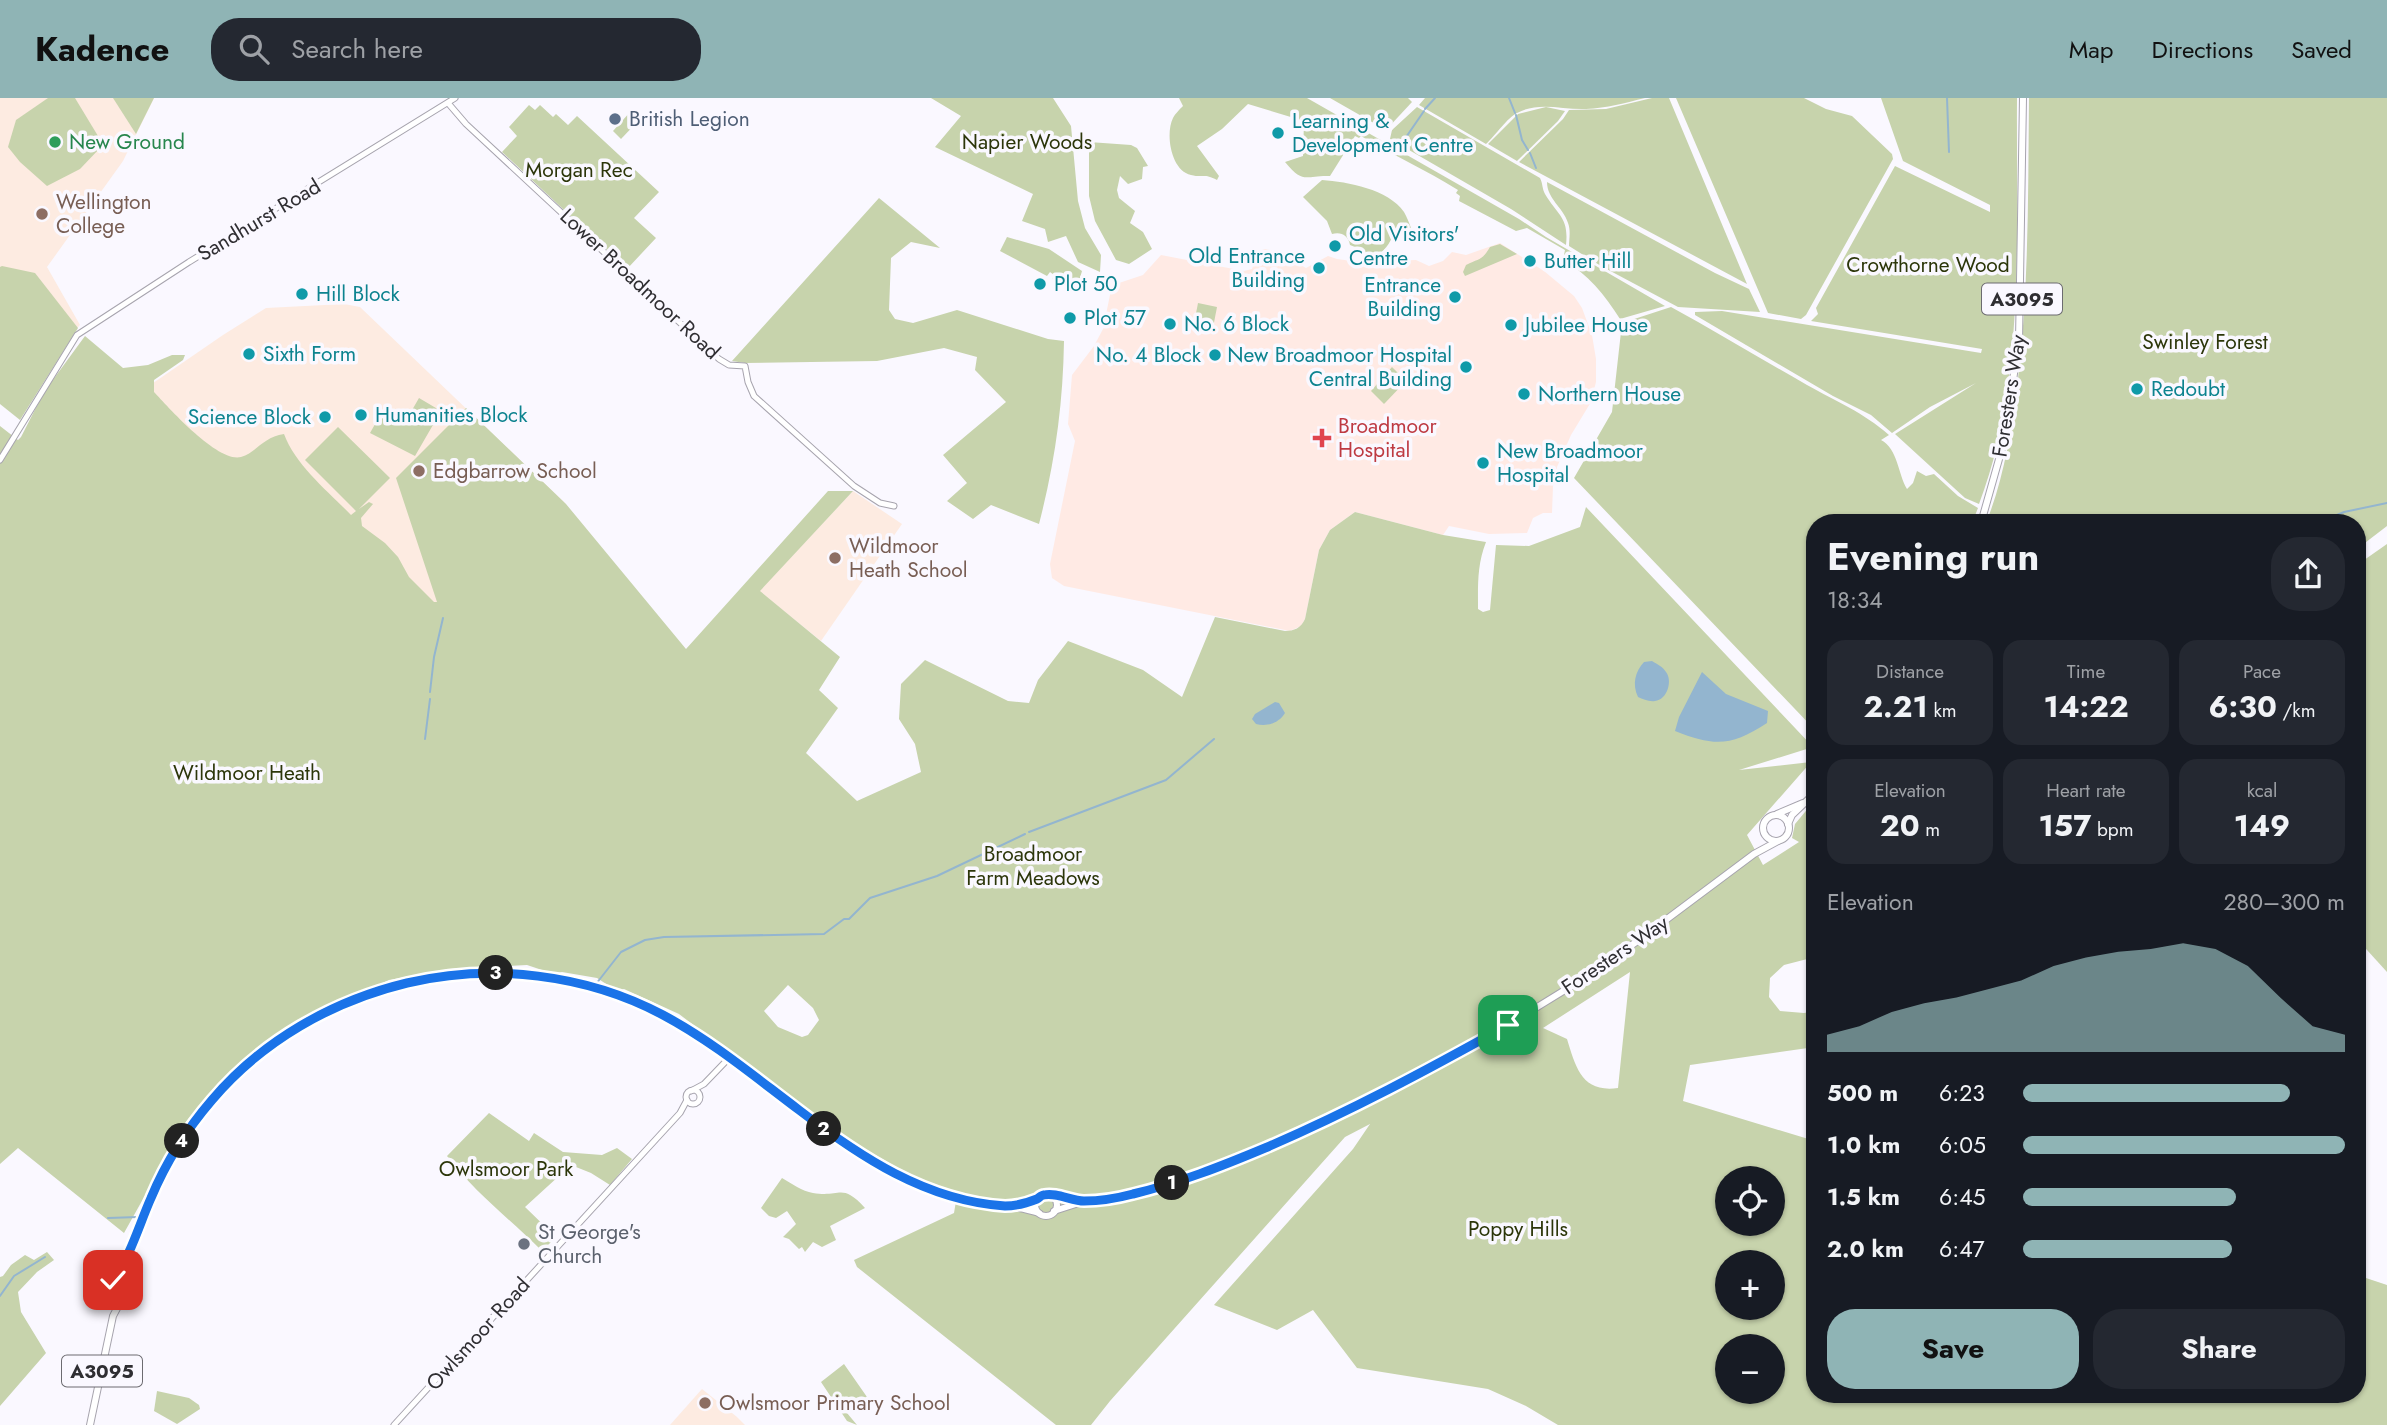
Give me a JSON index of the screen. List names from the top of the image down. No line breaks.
{"streets":{"main road":["A3095","Foresters Way"],"street":["Sandhurst Road","Lower Broadmoor Road","Owlsmoor Road"]},"crossings":[["Sandhurst Road","Lower Broadmoor Road"]],"parks":["Napier Woods","Morgan Rec","Crowthorne Wood","Swinley Forest","Wildmoor Heath","Broadmoor Farm Meadows","Owlsmoor Park","Poppy Hills"],"places":{"other":["British Legion","Learning & Development Centre","New Ground","Wellington College","Old Visitors' Centre","Butter Hill","Old Entrance Building","Plot 50","Hill Block","Entrance Building","Plot 57","No. 6 Block","Jubilee House","Sixth Form","No. 4 Block","New Broadmoor Hospital Central Building","Redoubt","Northern House","Humanities Block","Science Block","New Broadmoor Hospital","Edgbarrow School","Wildmoor Heath School","St George's Church","Owlsmoor Primary School"],"health":["Broadmoor Hospital"]},"page":{"header":"Kadence","search":"Search here","nav":["Map","Directions","Saved"],"heading":["Evening run","18:34"],"stats":[["Distance","2.21 km"],["Time","14:22"],["Pace","6:30 /km"],["Elevation","20 m"],["Heart rate","157 bpm"],["kcal","149"]],"chart":["Elevation","280–300 m"],"pins":["3","2","4","1"],"list":[{"name":"500 m","note":"6:23"},{"name":"1.0 km","note":"6:05"},{"name":"1.5 km","note":"6:45"},{"name":"2.0 km","note":"6:47"}],"map_buttons":["+","−"],"buttons":["Save","Share"]}}
